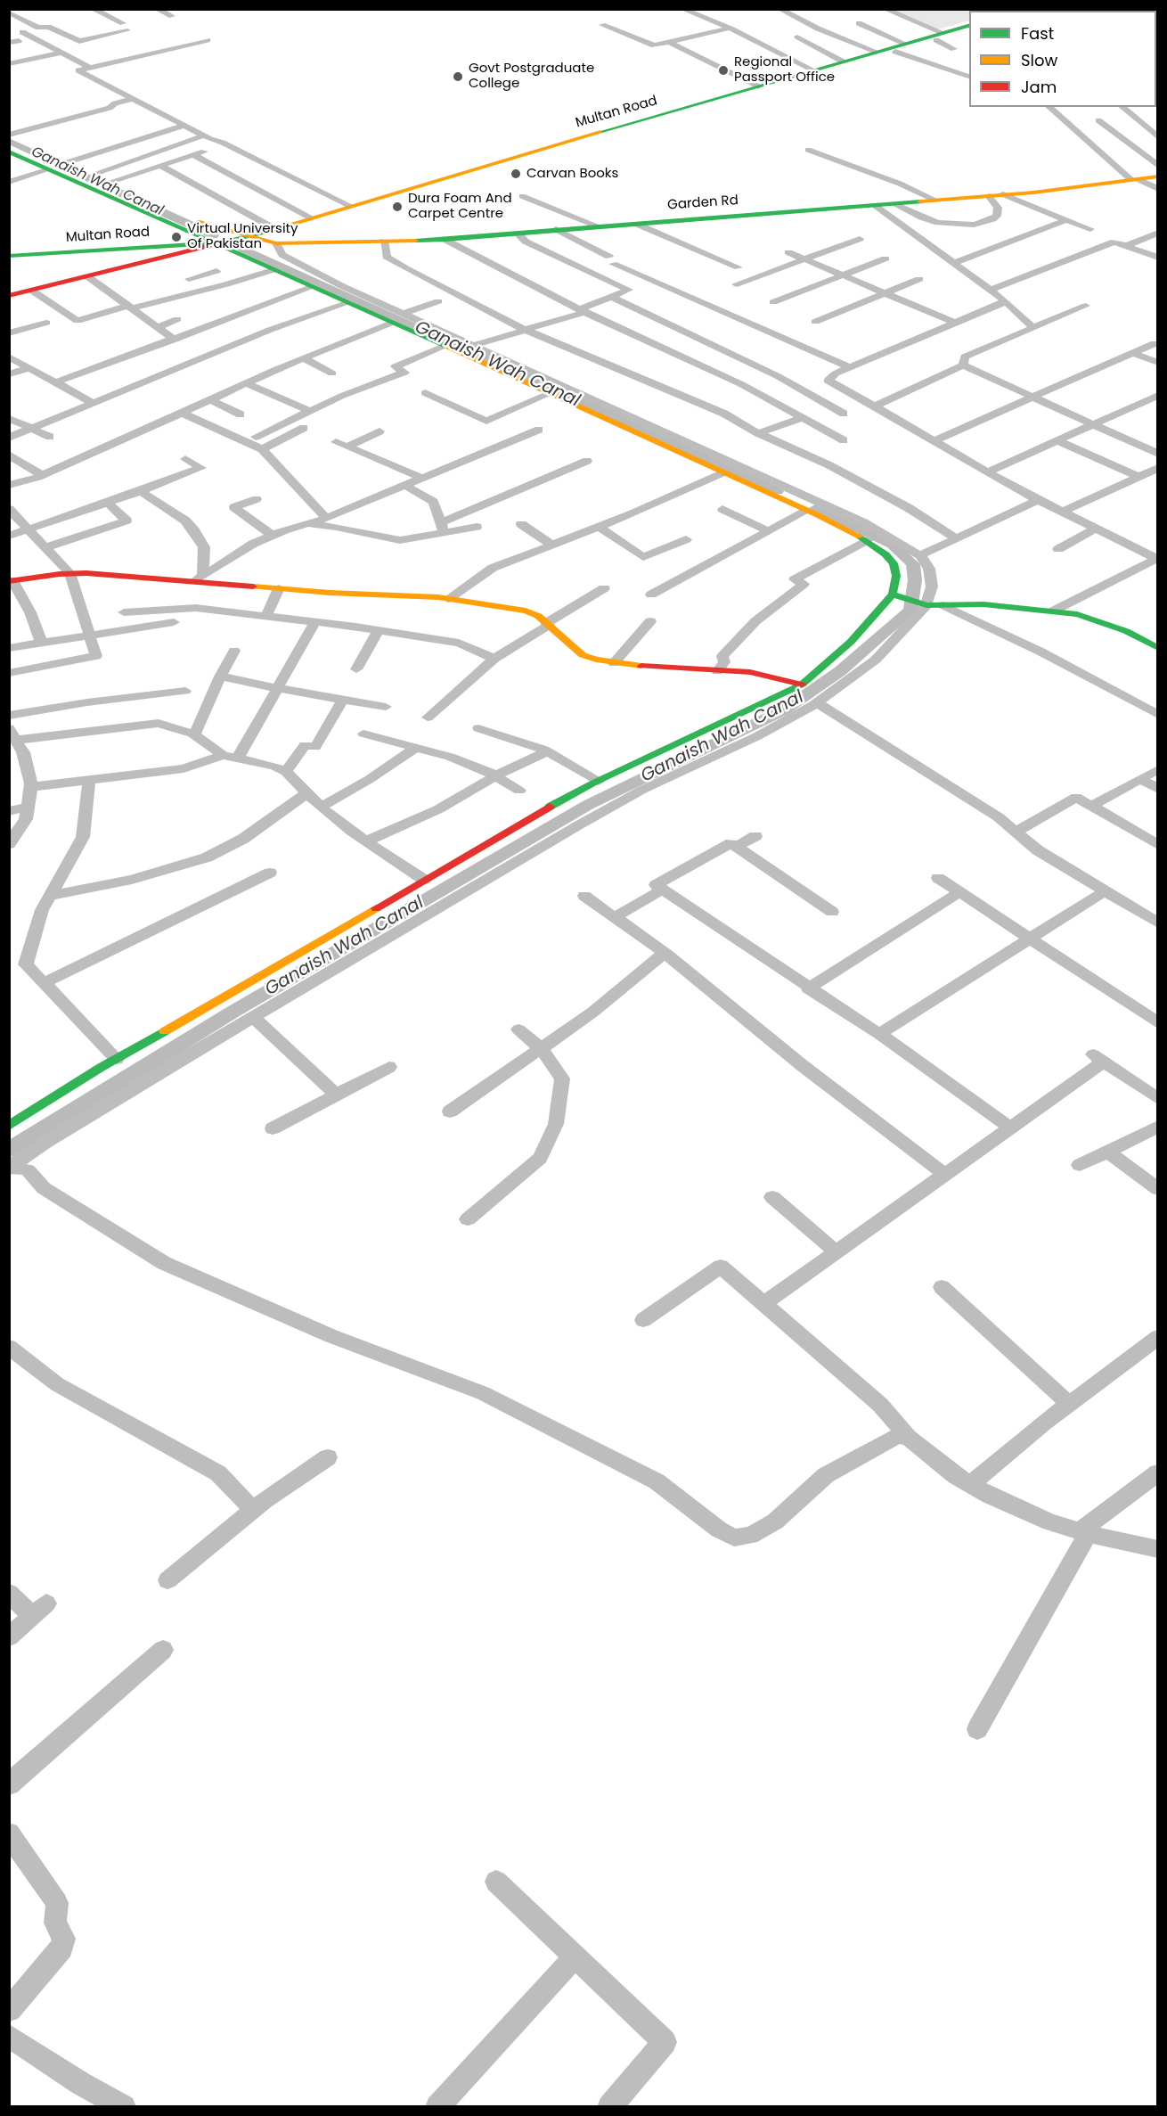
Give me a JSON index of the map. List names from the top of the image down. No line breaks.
{"streets":{"street":["Multan Road","Garden Rd"]},"crossings":[["Multan Road","Garden Rd"]],"water":["Ganaish Wah Canal"],"places":["Regional Passport Office","Govt Postgraduate College","Carvan Books","Dura Foam And Carpet Centre","Virtual University Of Pakistan"],"legend":["Fast","Slow","Jam"]}
